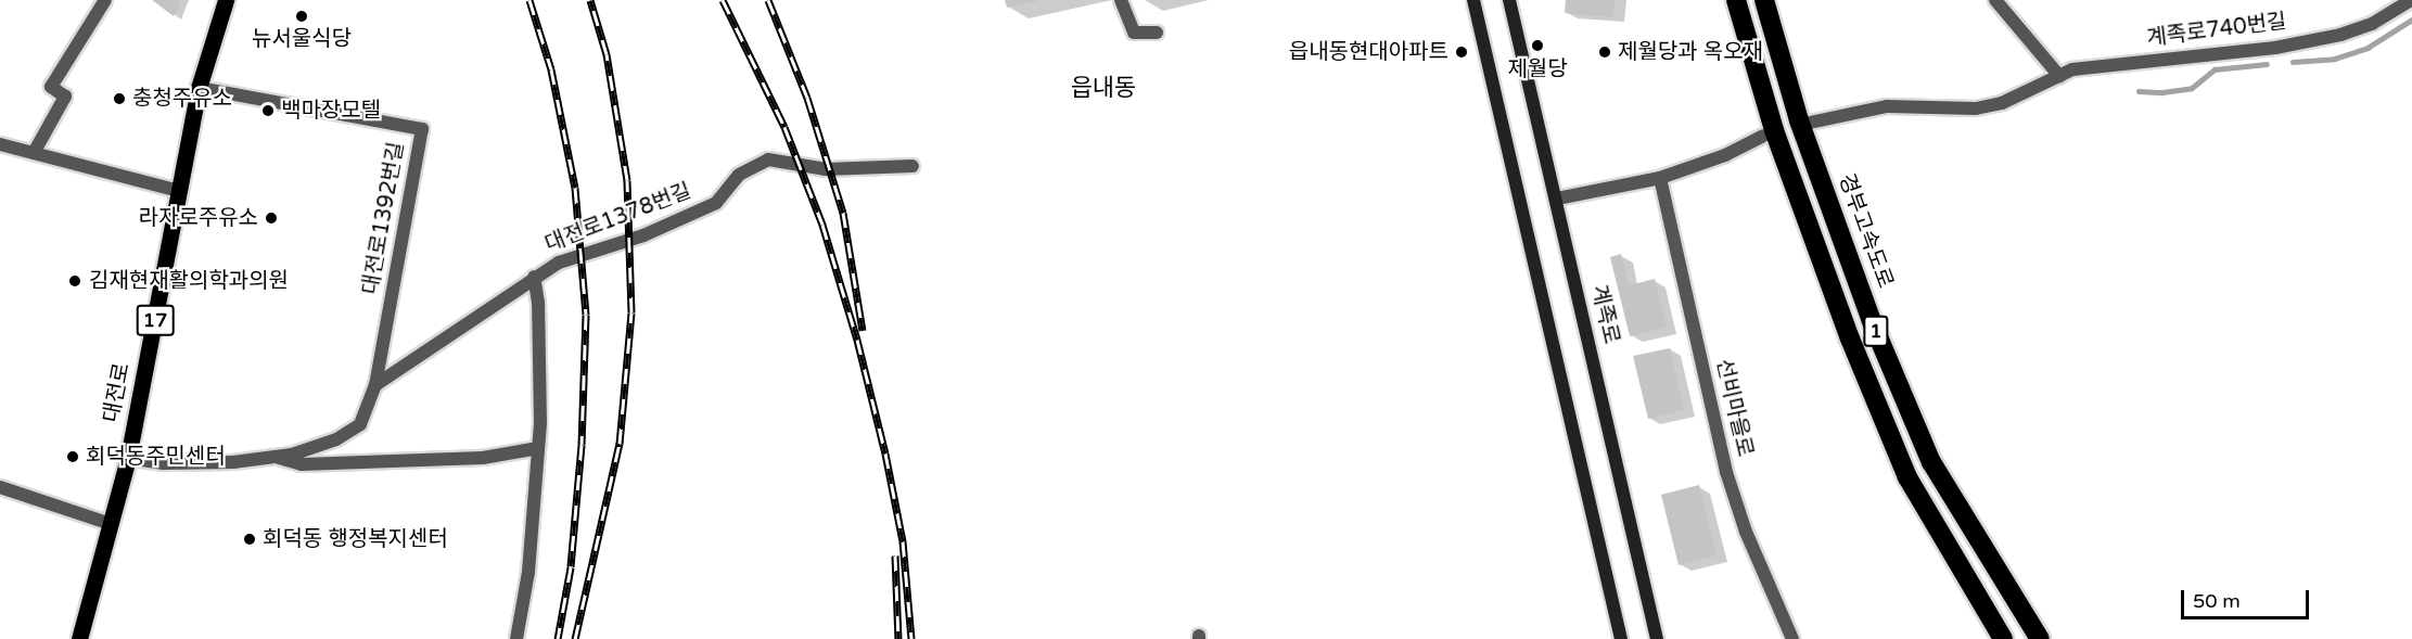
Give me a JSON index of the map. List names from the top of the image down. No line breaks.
{"streets":{"highway":["경부고속도로","1"],"main road":["계족로","17","대전로"],"street":["계족로740번길","대전로1392번길","대전로1378번길","선비마을로"]},"crossings":[["대전로1392번길","대전로1378번길"],["대전로1392번길","대전로"]],"districts":["읍내동"],"places":["뉴서울식당","제월당","읍내동현대아파트","제월당과 옥오재","충청주유소","백마장모텔","라자로주유소","김재현재활의학과의원","회덕동주민센터","회덕동 행정복지센터"],"scale_bar":"50 m"}
